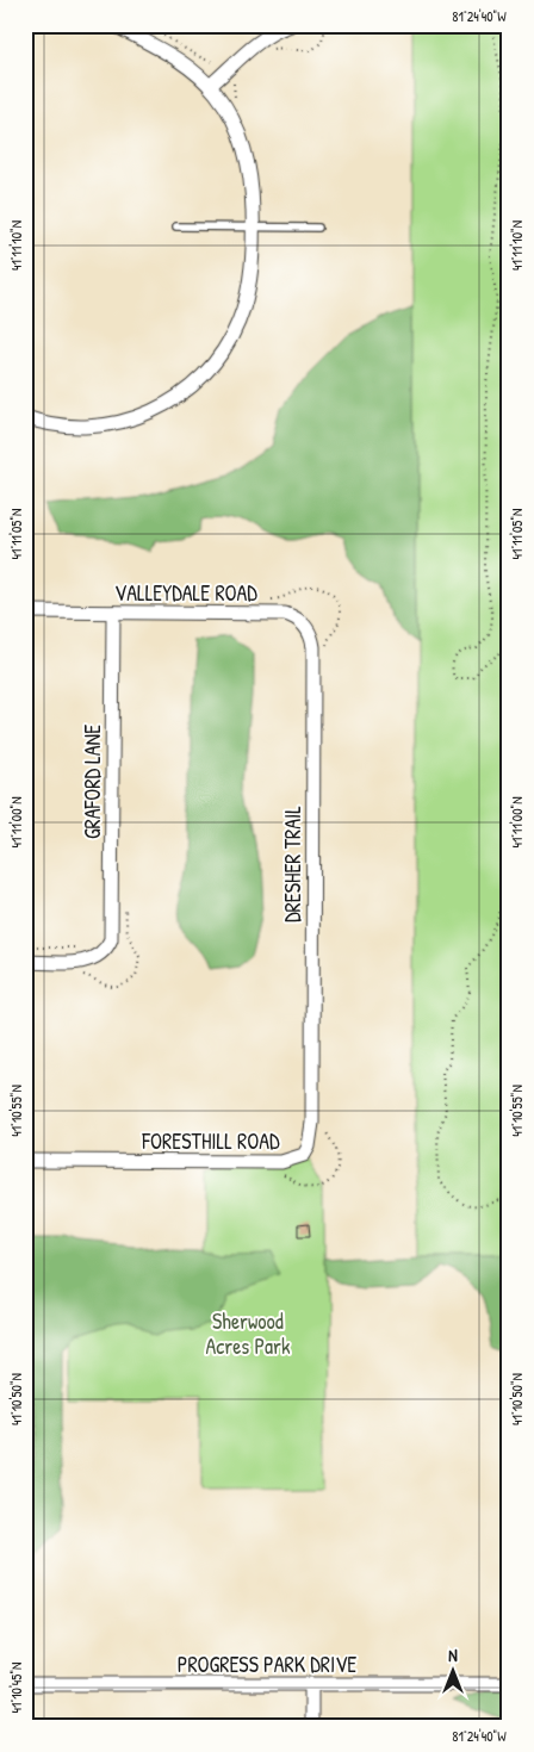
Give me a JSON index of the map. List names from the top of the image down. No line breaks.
{"streets":{"street":["VALLEYDALE ROAD","GRAFORD LANE","DRESHER TRAIL","FORESTHILL ROAD","PROGRESS PARK DRIVE"]},"crossings":[["VALLEYDALE ROAD","GRAFORD LANE"],["VALLEYDALE ROAD","DRESHER TRAIL"],["DRESHER TRAIL","FORESTHILL ROAD"]],"parks":["Sherwood Acres Park"],"north":"top","coordinates":["81°24'40\"W","41°11'10\"N","41°11'05\"N","41°11'00\"N","41°10'55\"N","41°10'50\"N","41°10'45\"N"]}
